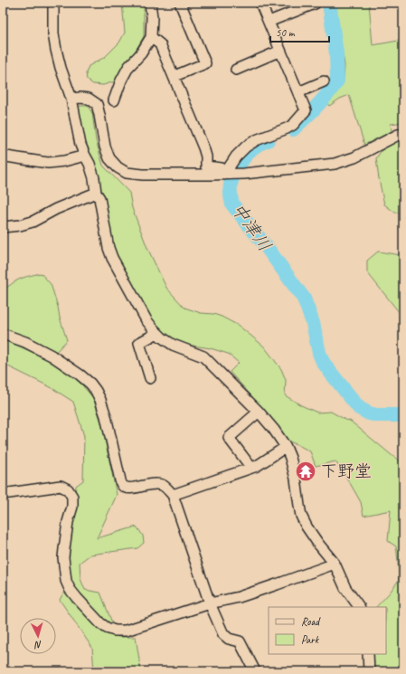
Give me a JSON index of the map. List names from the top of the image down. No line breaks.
{"water":["中津川"],"places":{"temple":["下野堂"]},"legend":["Road","Park"],"scale_bar":"50 m","north":"bottom"}
